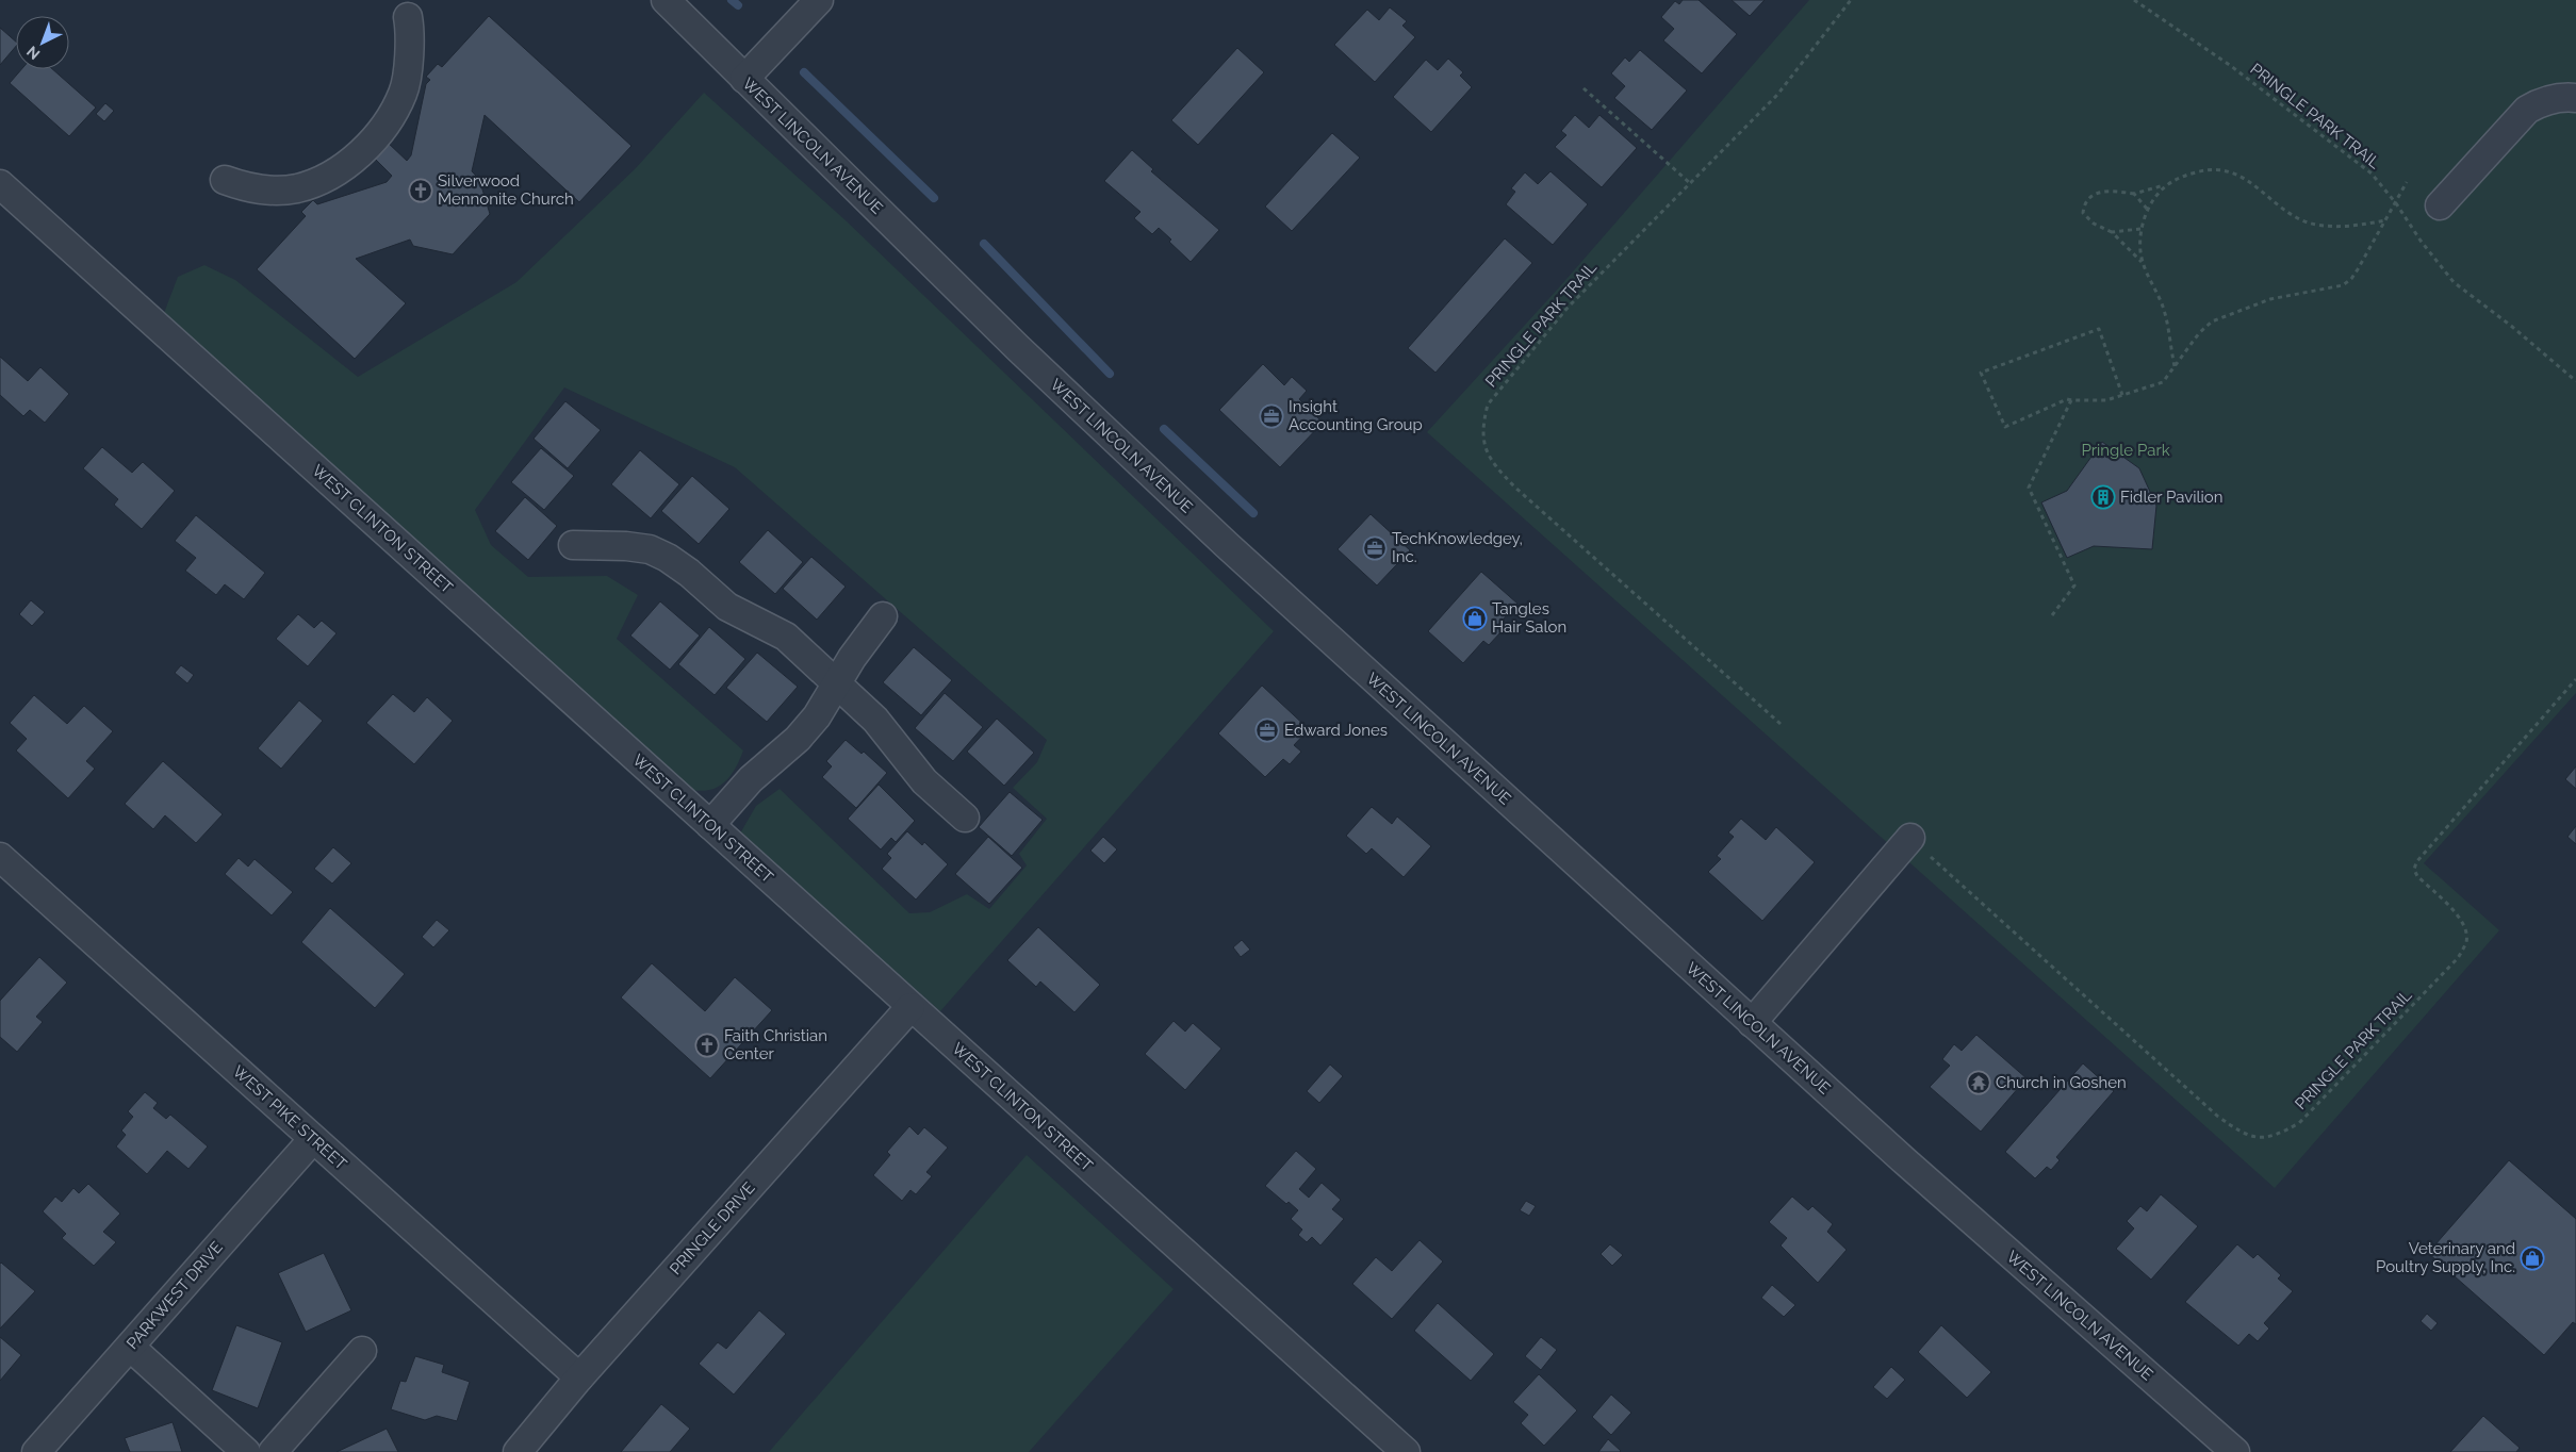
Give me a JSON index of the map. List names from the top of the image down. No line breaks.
{"streets":{"street":["WEST LINCOLN AVENUE","WEST CLINTON STREET","WEST PIKE STREET","PRINGLE DRIVE","PARKWEST DRIVE"],"path":["PRINGLE PARK TRAIL"]},"crossings":[["WEST CLINTON STREET","PRINGLE DRIVE"],["WEST PIKE STREET","PRINGLE DRIVE"],["WEST PIKE STREET","PARKWEST DRIVE"]],"parks":["Pringle Park"],"places":{"church":["Silverwood Mennonite Church","Faith Christian Center"],"office":["Insight Accounting Group","TechKnowledgey, Inc.","Edward Jones"],"building":["Fidler Pavilion"],"shop":["Tangles Hair Salon","Veterinary and Poultry Supply, Inc."],"temple":["Church in Goshen"]},"north":"bottom left"}
